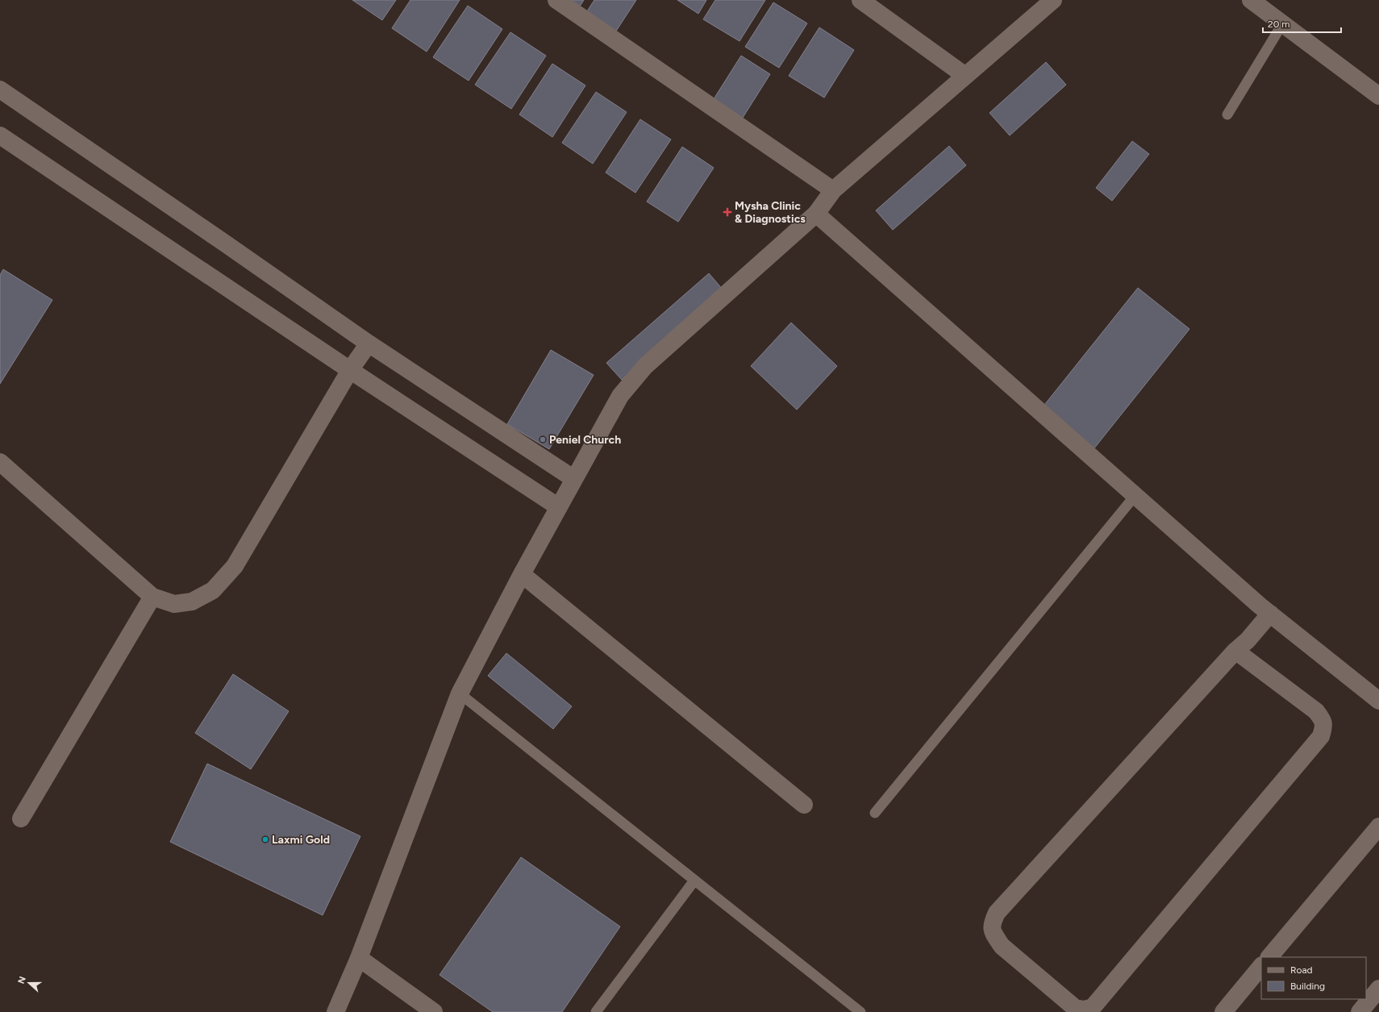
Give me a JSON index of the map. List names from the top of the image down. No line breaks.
{"places":{"health":["Mysha Clinic & Diagnostics"],"other":["Peniel Church","Laxmi Gold"]},"legend":["Road","Building"],"scale_bar":"20 m","north":"left"}
